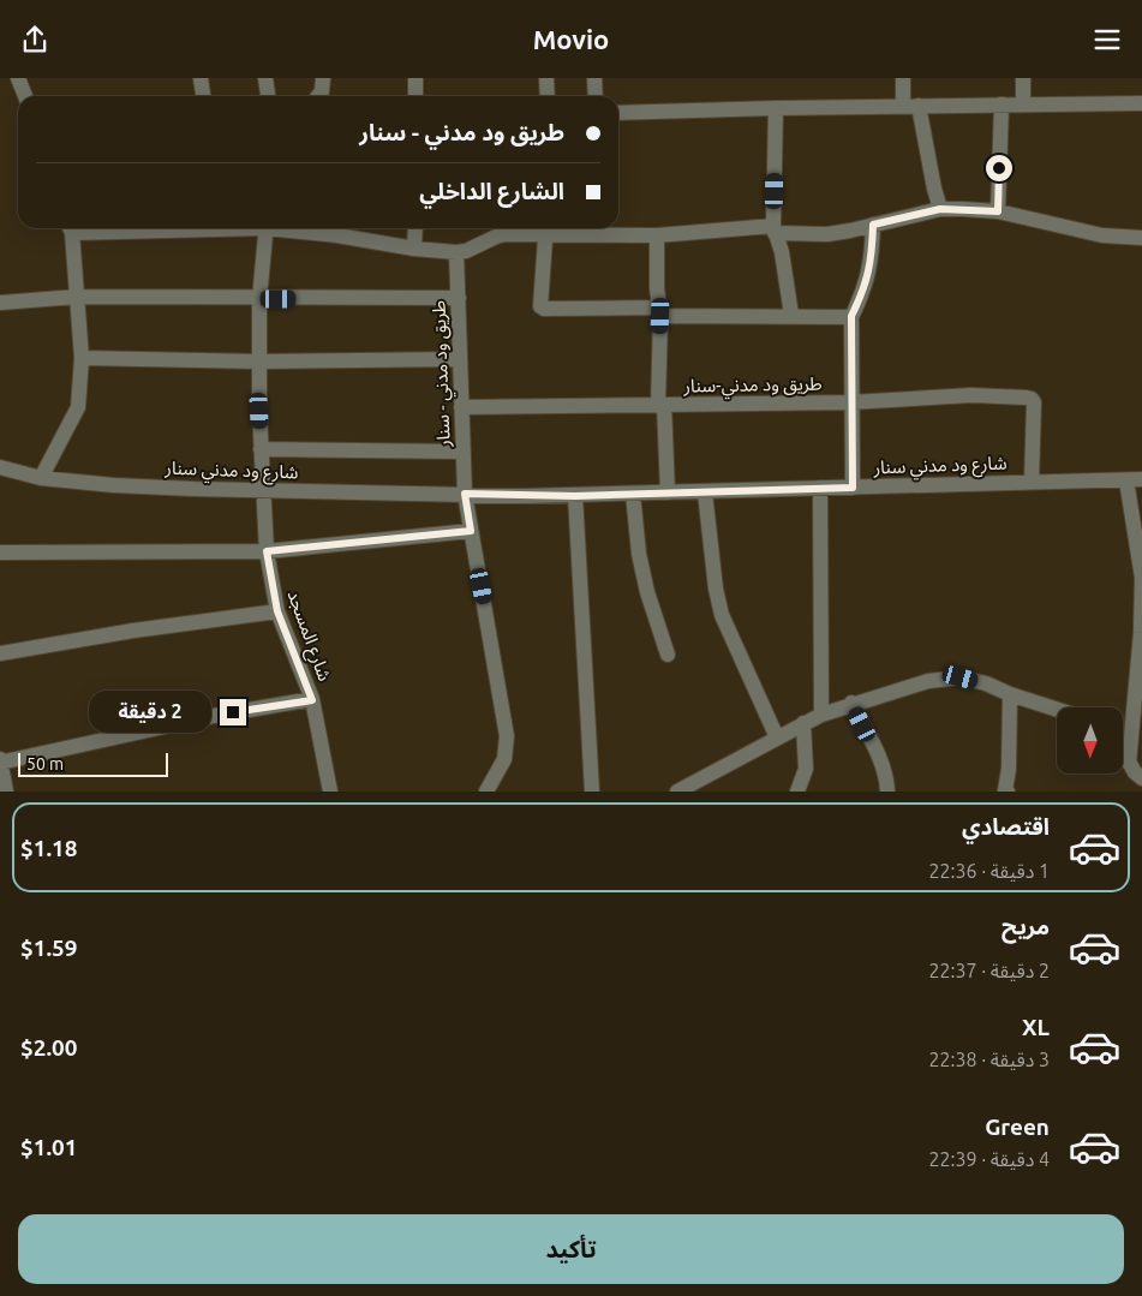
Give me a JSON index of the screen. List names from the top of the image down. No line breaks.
{"streets":{"street":["طريق ود مدني - سنار","طريق ود مدني-سنار","شارع ود مدني سنار","شارع المسجد"]},"crossings":[["طريق ود مدني - سنار","طريق ود مدني-سنار"],["طريق ود مدني - سنار","شارع ود مدني سنار"],["طريق ود مدني-سنار","شارع ود مدني سنار"],["شارع ود مدني سنار","شارع المسجد"]],"scale_bar":"50 m","north":"bottom","page":{"header":"Movio","banner":["طريق ود مدني - سنار","الشارع الداخلي"],"bubble":"2 دقيقة","scale":"50 m","list":[{"name":"اقتصادي","note":"1 دقيقة · 22:36","value":"$1.18"},{"name":"مريح","note":"2 دقيقة · 22:37","value":"$1.59"},{"name":"XL","note":"3 دقيقة · 22:38","value":"$2.00"},{"name":"Green","note":"4 دقيقة · 22:39","value":"$1.01"}],"buttons":"تأكيد"}}
